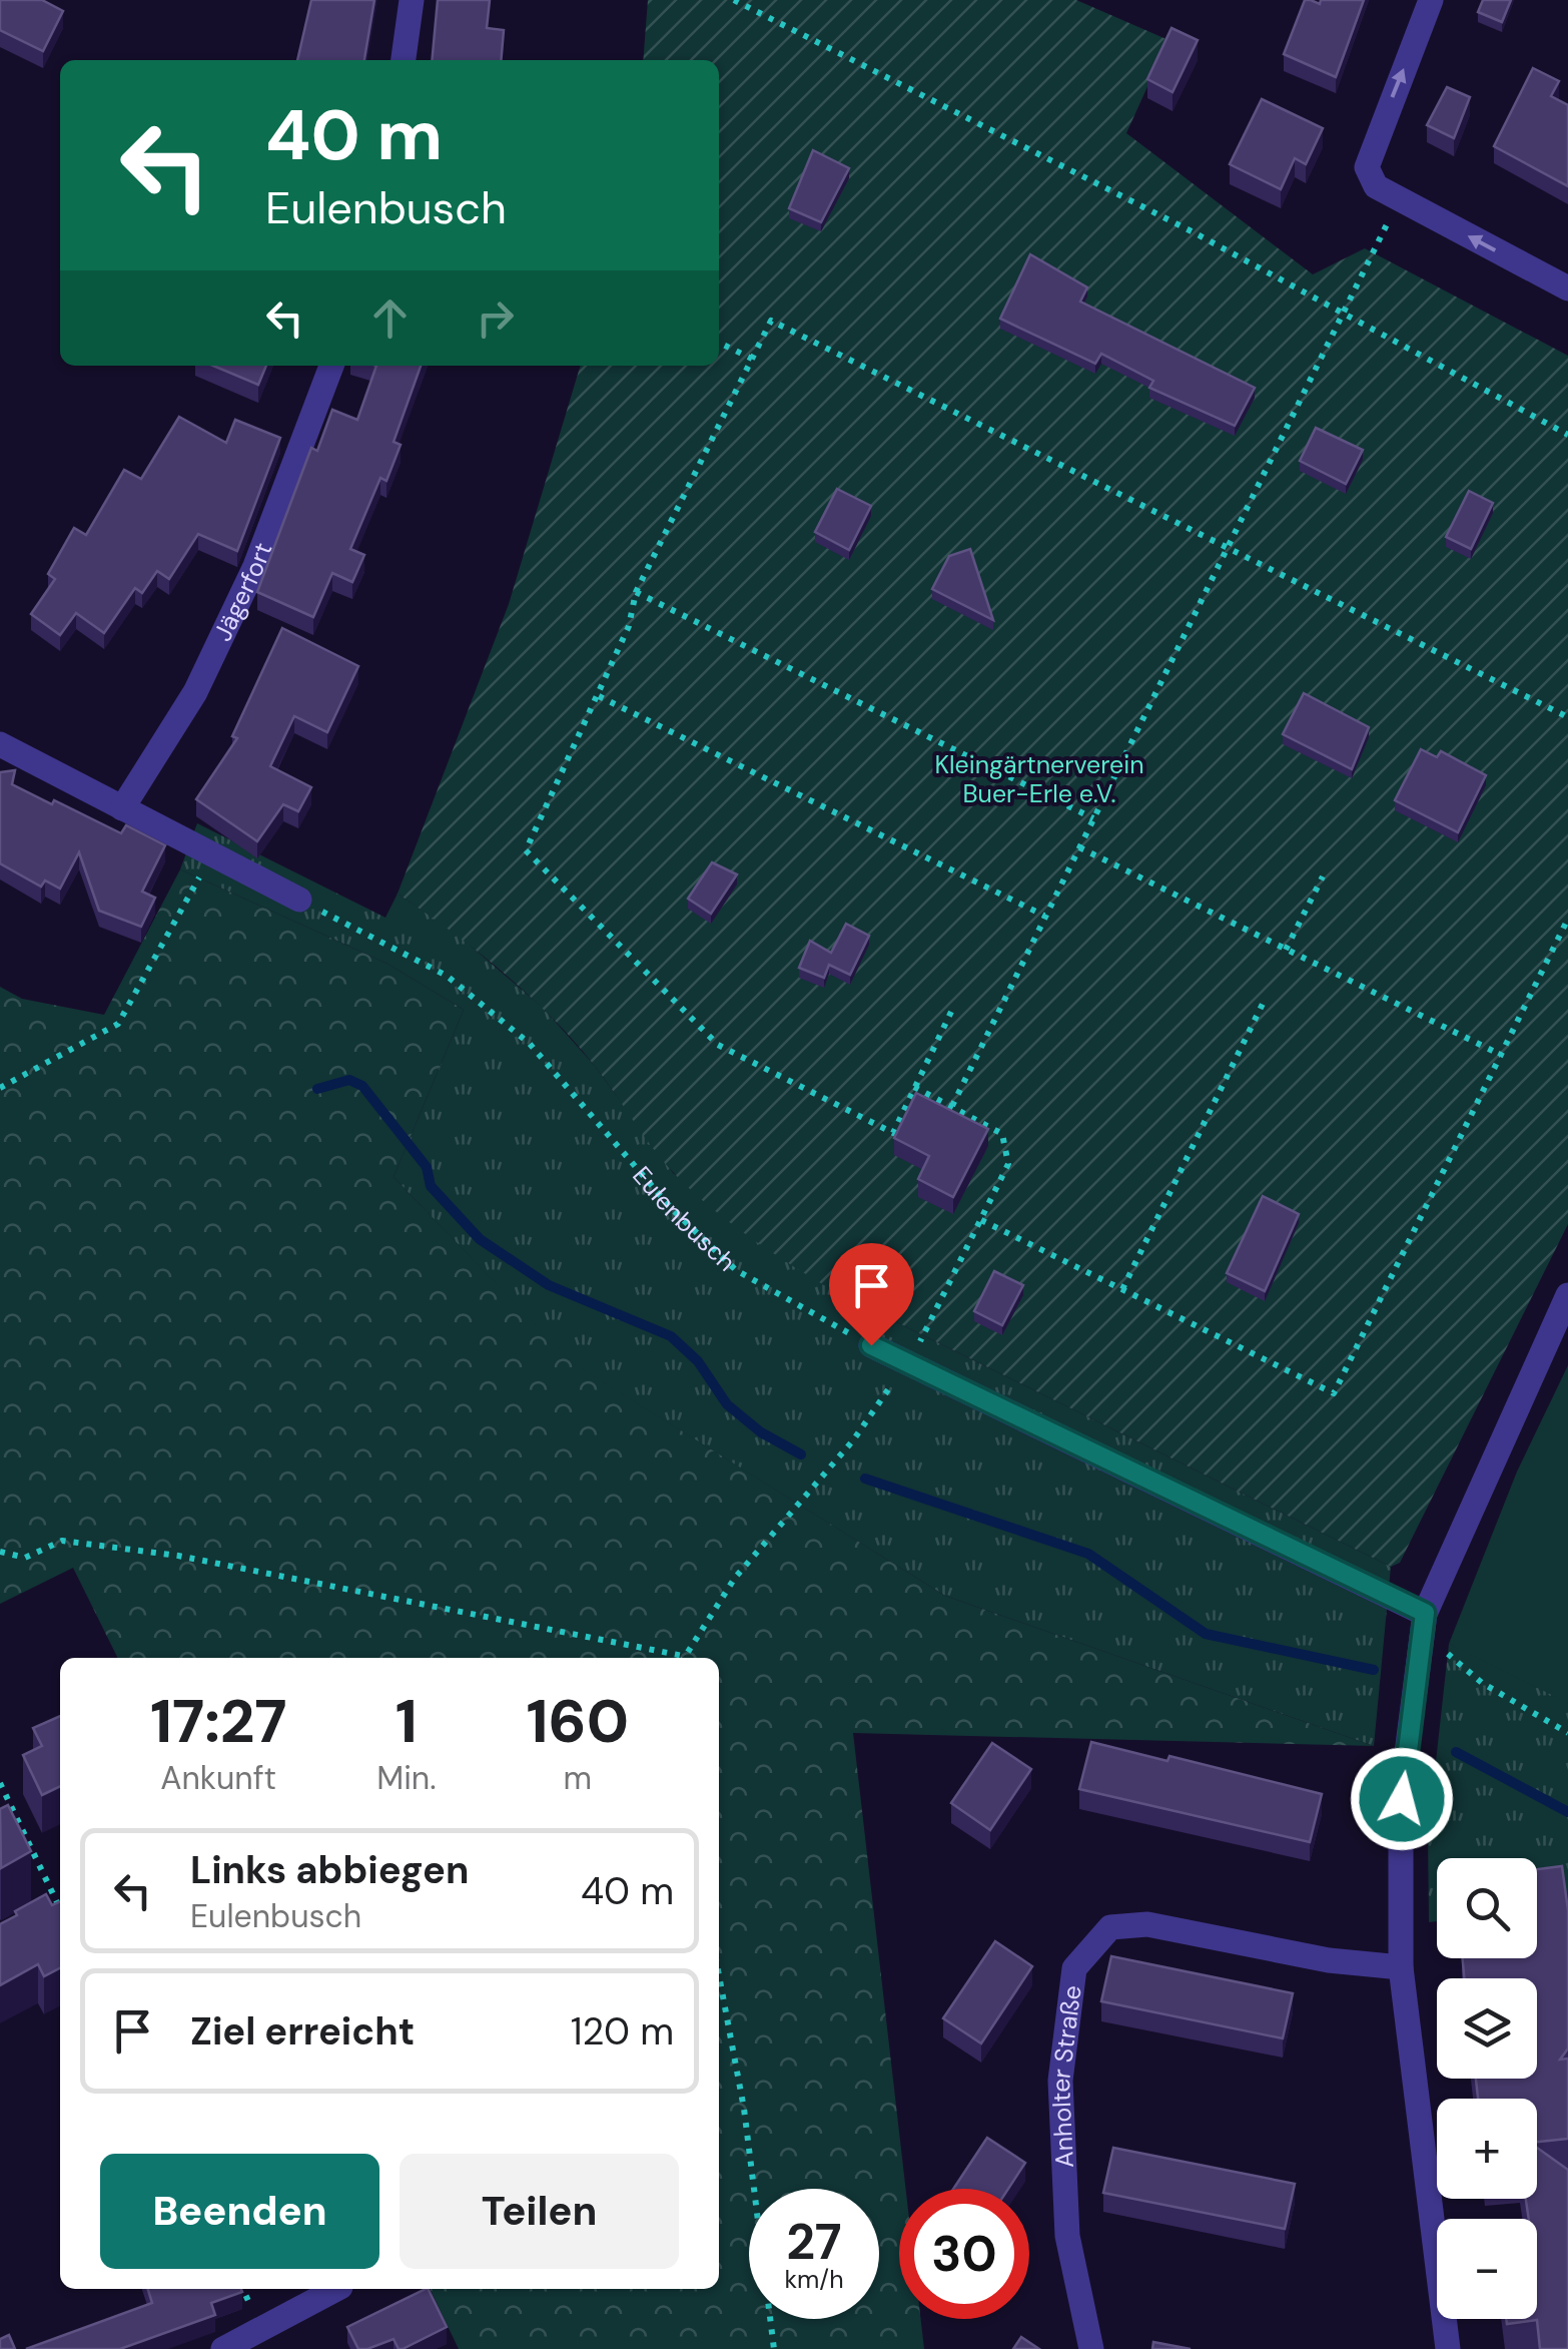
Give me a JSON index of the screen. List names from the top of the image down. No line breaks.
{"streets":{"street":["Jägerfort","Anholter Straße"],"path":["Eulenbusch"]},"parks":["Kleingärtnerverein Buer-Erle e.V."],"page":{"turn":["40 m","Eulenbusch"],"eta":["17:27","Ankunft","1","Min.","160","m"],"list":[{"name":"Links abbiegen","note":"Eulenbusch","value":"40 m"},{"name":"Ziel erreicht","value":"120 m"}],"map_buttons":["+","−"],"buttons":["Beenden","Teilen"],"speed":"27 km/h","limit":"30"}}
